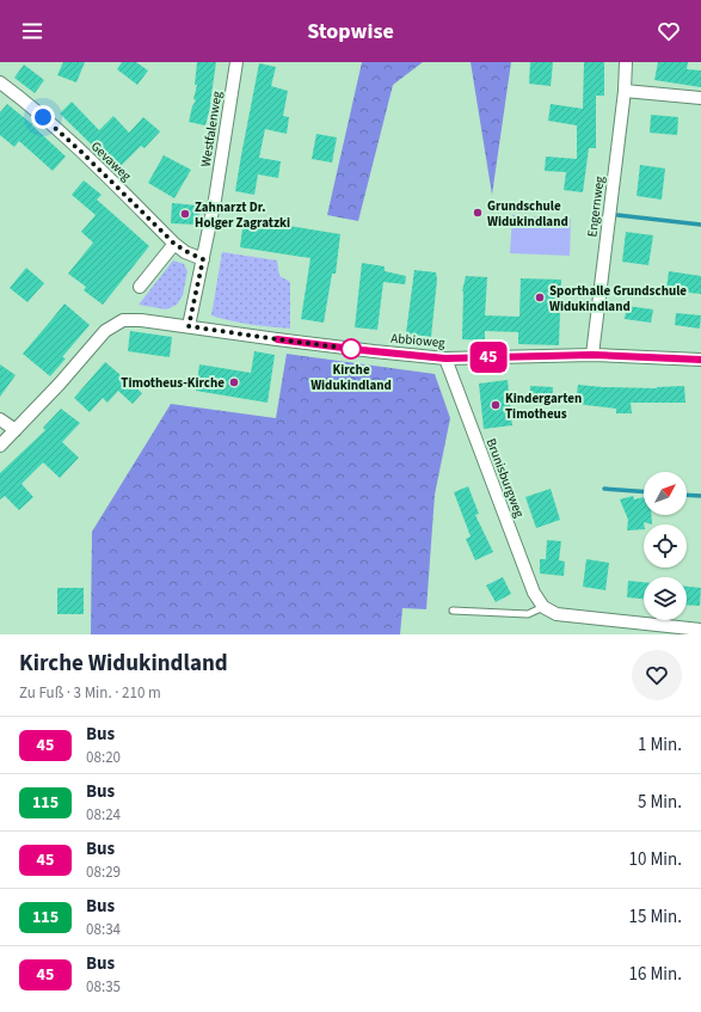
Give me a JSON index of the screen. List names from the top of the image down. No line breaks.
{"streets":{"street":["Westfalenweg","Gevaweg","Engernweg","Abbioweg","Brunisburgweg"]},"crossings":[["Westfalenweg","Gevaweg"],["Westfalenweg","Abbioweg"],["Engernweg","Abbioweg"],["Abbioweg","Brunisburgweg"]],"places":["Grundschule Widukindland","Zahnarzt Dr. Holger Zagratzki","Sporthalle Grundschule Widukindland","Kirche Widukindland","Timotheus-Kirche","Kindergarten Timotheus"],"lines":["bus line 45"],"north":"top right","page":{"header":"Stopwise","on_map":"45","heading":["Kirche Widukindland","Zu Fuß · 3 Min. · 210 m"],"list":[{"mark":"45","name":"Bus","note":"08:20","value":"1 Min."},{"mark":"115","name":"Bus","note":"08:24","value":"5 Min."},{"mark":"45","name":"Bus","note":"08:29","value":"10 Min."},{"mark":"115","name":"Bus","note":"08:34","value":"15 Min."},{"mark":"45","name":"Bus","note":"08:35","value":"16 Min."}]}}
